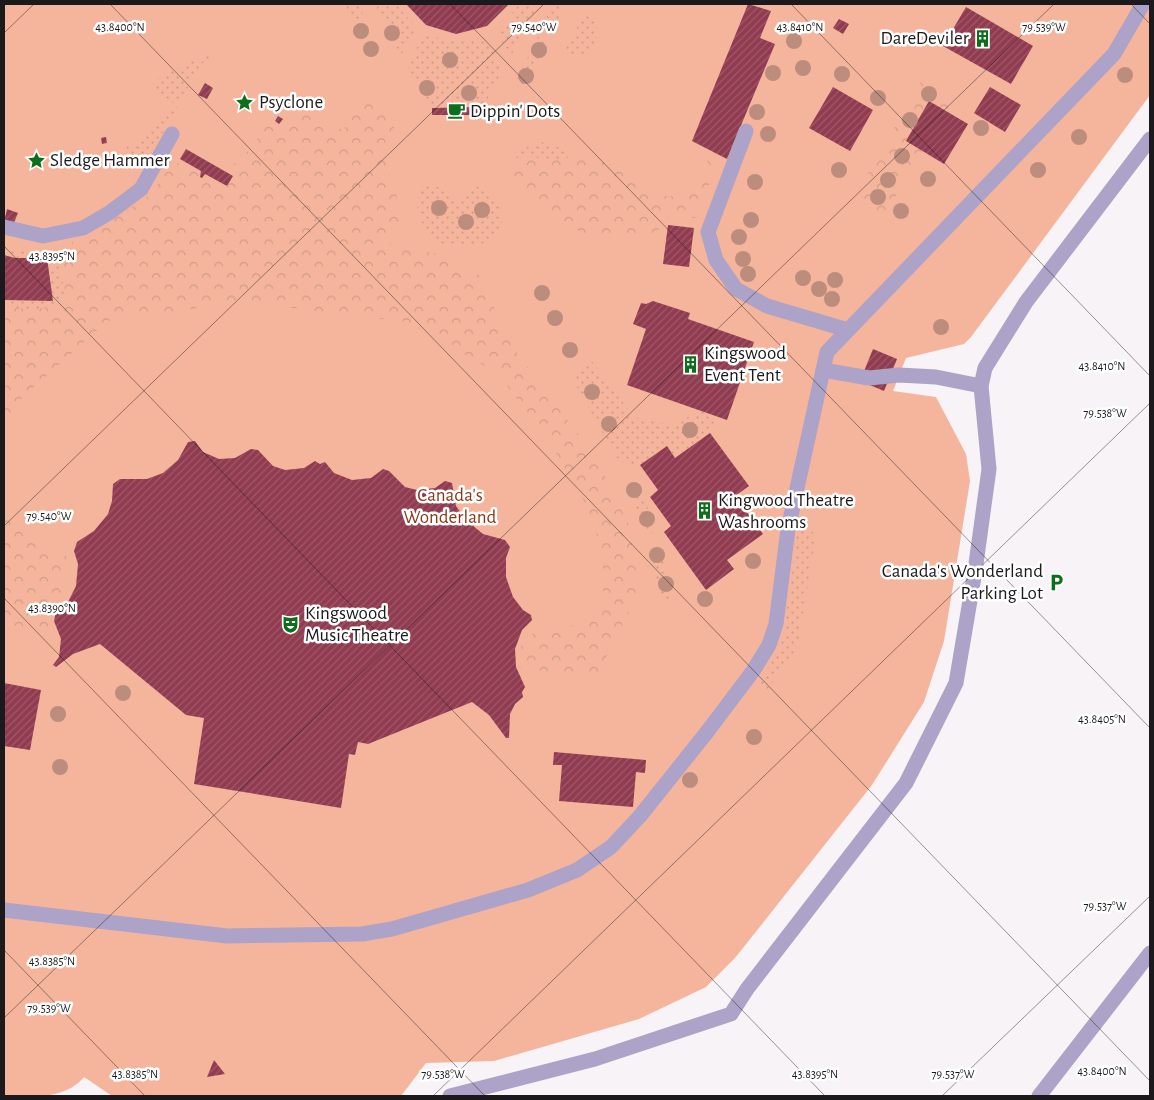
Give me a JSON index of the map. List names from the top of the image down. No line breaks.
{"parks":["Canada's Wonderland"],"places":{"building":["DareDeviler","Kingswood Event Tent","Kingwood Theatre Washrooms"],"place":["Psyclone","Sledge Hammer"],"cafe":["Dippin' Dots"],"parking":["Canada's Wonderland Parking Lot"],"theatre":["Kingswood Music Theatre"]},"coordinates":["79.540°W","79.539°W","43.8400°N","43.8410°N","43.8395°N","79.538°W","43.8390°N","43.8405°N","79.537°W","43.8385°N"]}
